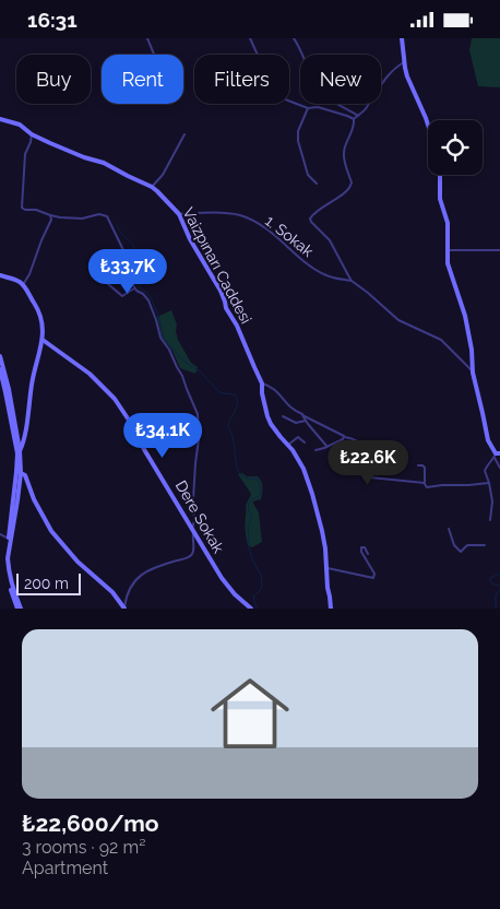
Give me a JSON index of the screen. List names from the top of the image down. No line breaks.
{"streets":{"street":["1. Sokak","Vaizpınarı Caddesi","Dere Sokak"]},"crossings":[["1. Sokak","Vaizpınarı Caddesi"]],"scale_bar":"200 m","page":{"status":"16:31","chip":["Buy","Rent","Filters","New"],"price":["₺33.7K","₺34.1K","₺22.6K"],"scale":"200 m","list":[{"name":"₺22,600/mo","note":"3 rooms · 92 m² · Apartment"}]}}
